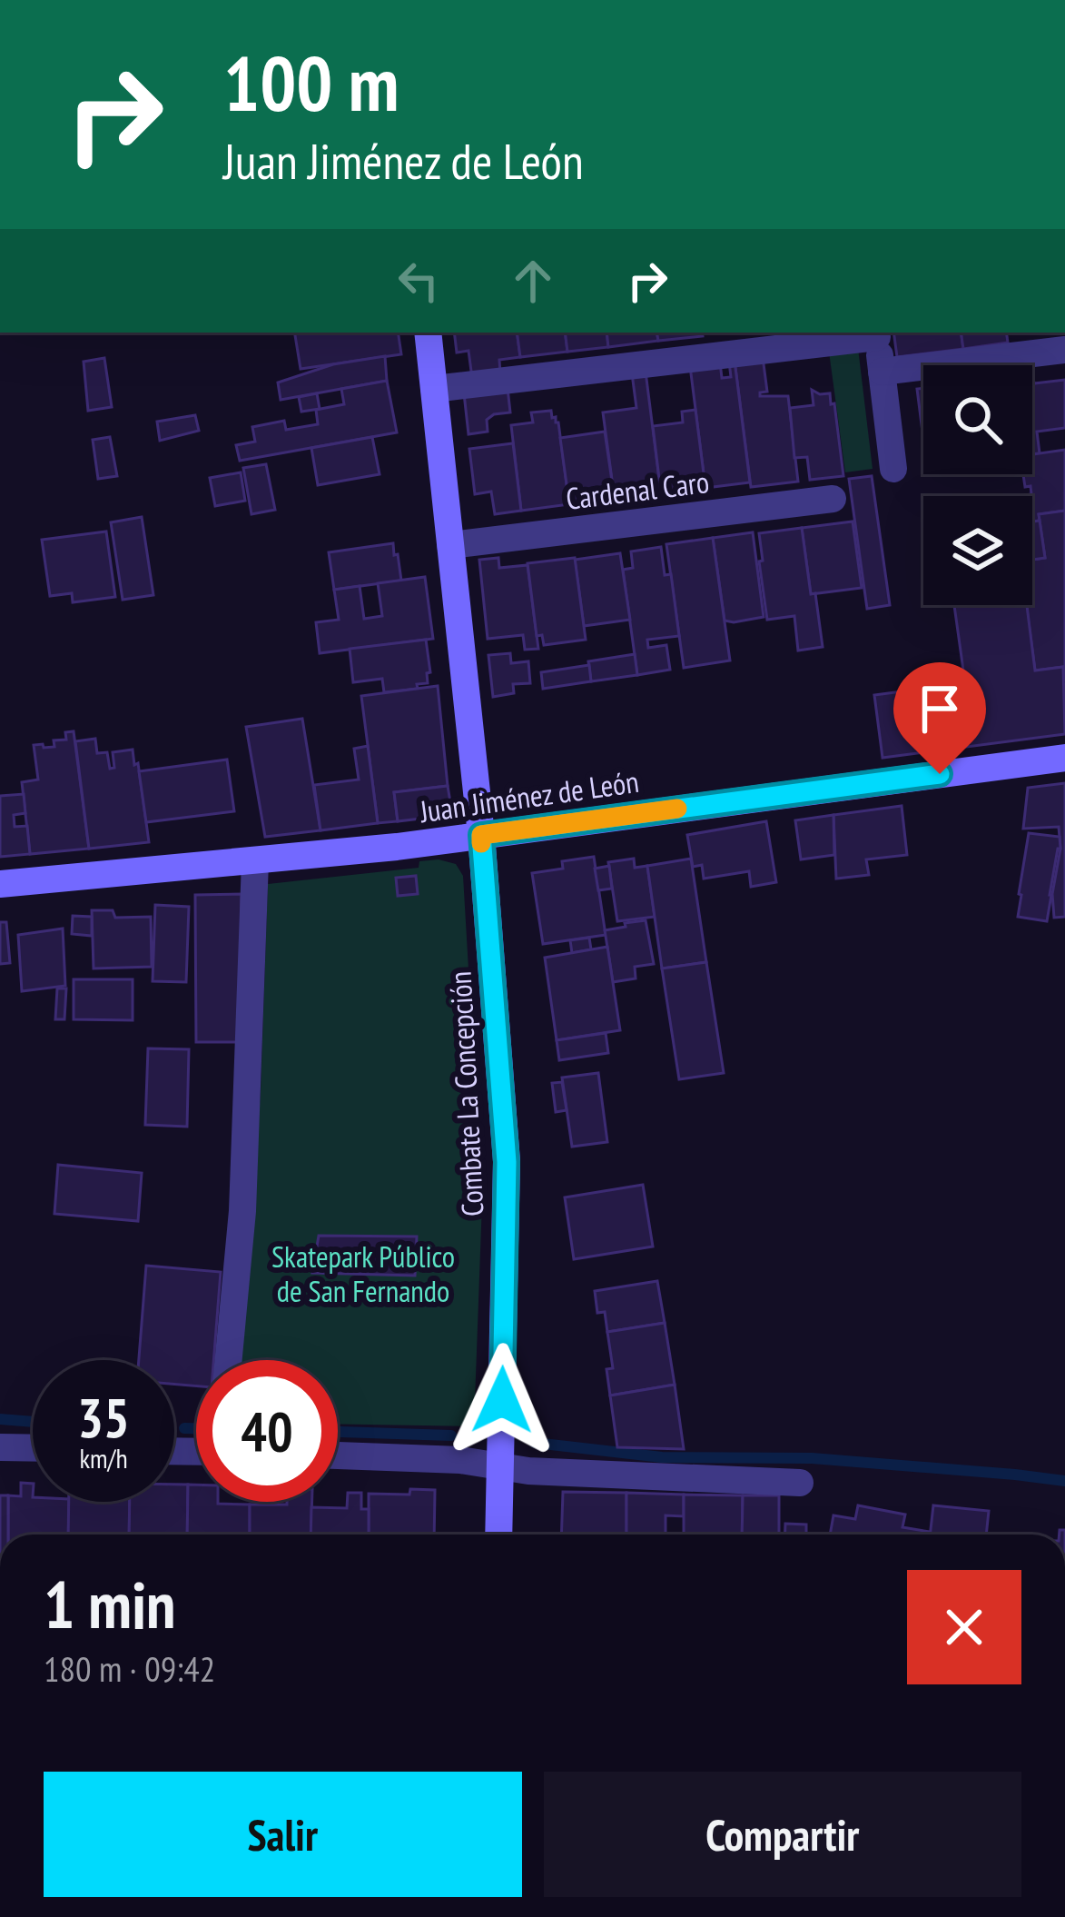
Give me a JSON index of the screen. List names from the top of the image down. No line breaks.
{"streets":{"street":["Cardenal Caro","Juan Jiménez de León","Combate La Concepción"]},"crossings":[["Juan Jiménez de León","Combate La Concepción"]],"parks":["Skatepark Público de San Fernando"],"page":{"turn":["100 m","Juan Jiménez de León"],"speed":"35 km/h","limit":"40","heading":["1 min","180 m · 09:42"],"buttons":["Salir","Compartir"]}}
